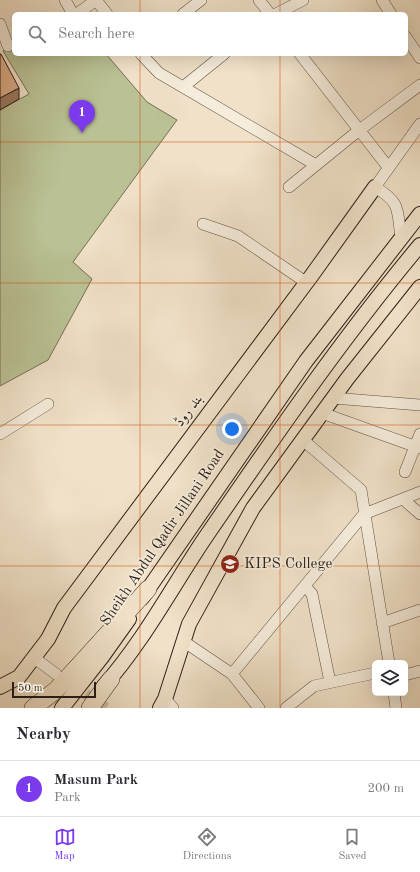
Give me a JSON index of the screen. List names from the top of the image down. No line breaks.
{"streets":{"main road":["بند روڈ","Sheikh Abdul Qadir Jillani Road"]},"places":{"school or university":["KIPS College"]},"scale_bar":"50 m","page":{"search":"Search here","pins":"1","scale":"50 m","heading":"Nearby","list":[{"mark":"1","name":"Masum Park","note":"Park","value":"200 m"}],"nav":["Map","Directions","Saved"]}}
